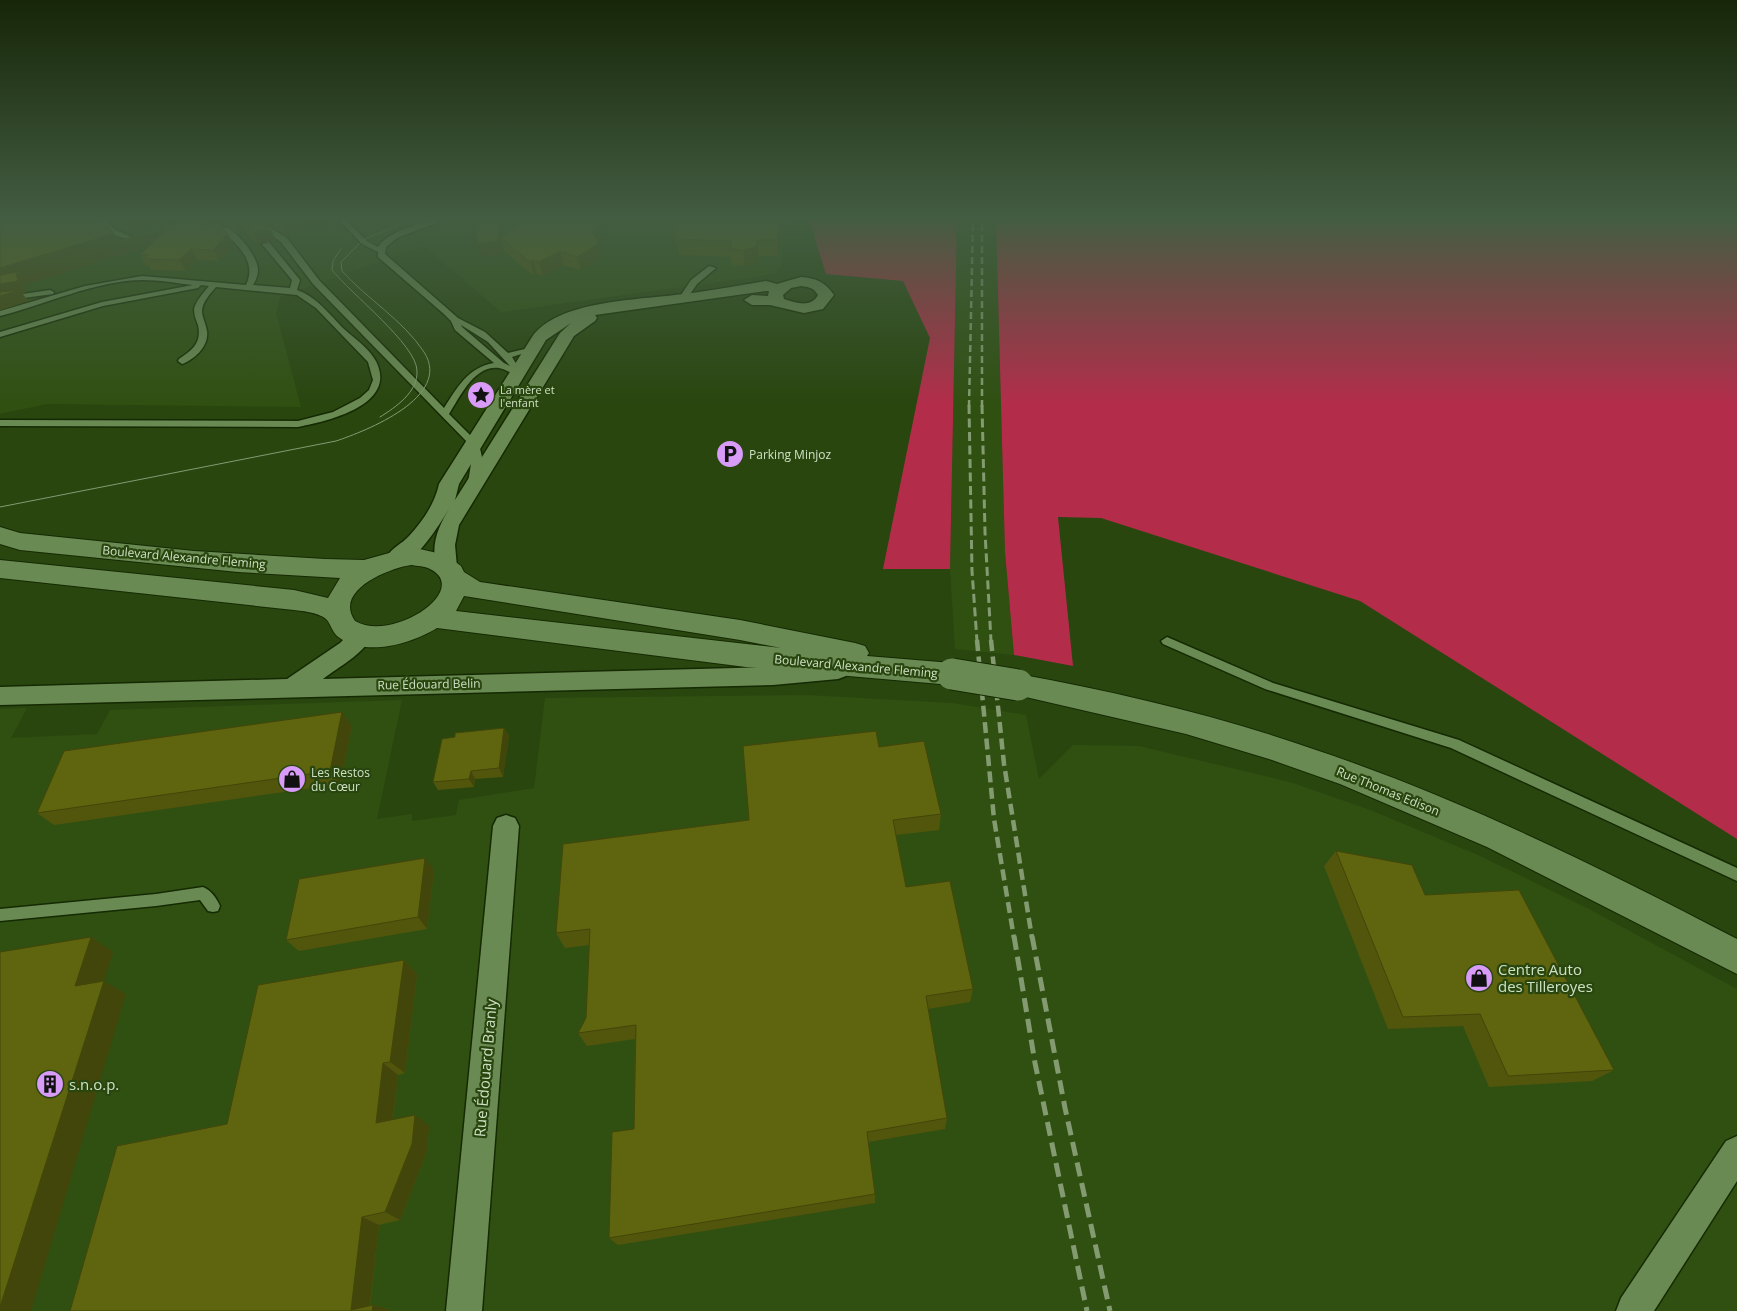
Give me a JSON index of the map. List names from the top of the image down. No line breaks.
{"streets":{"street":["Boulevard Alexandre Fleming","Rue Édouard Belin","Rue Thomas Edison","Rue Édouard Branly"]},"crossings":[["Boulevard Alexandre Fleming","Rue Édouard Belin"],["Boulevard Alexandre Fleming","Rue Thomas Edison"]],"places":{"place":["La mère et l'enfant"],"parking":["Parking Minjoz"],"shop":["Les Restos du Cœur","Centre Auto des Tilleroyes"],"building":["s.n.o.p."]}}
